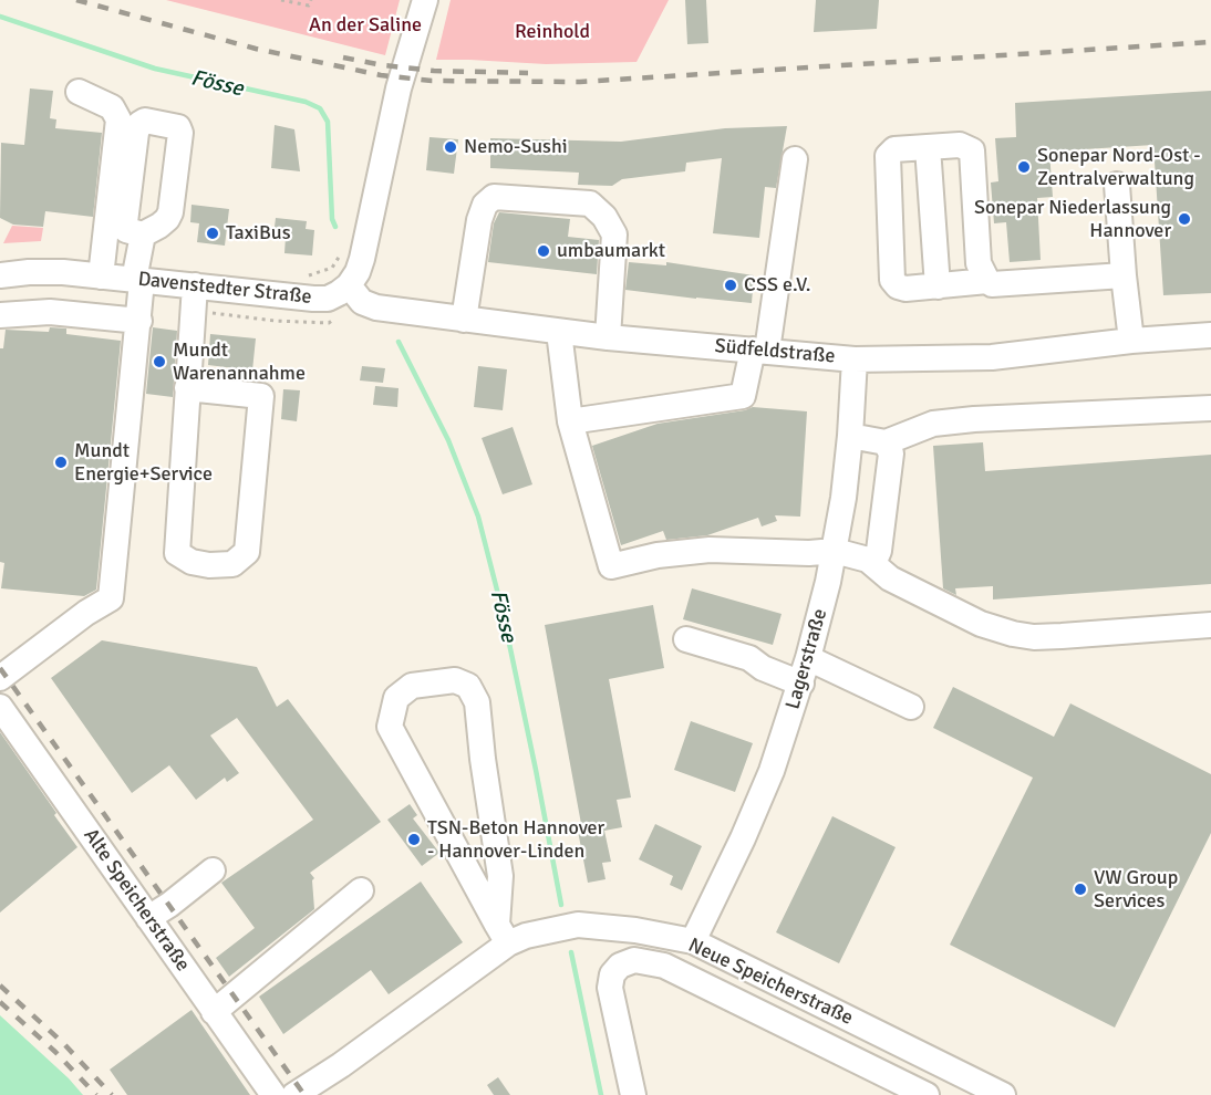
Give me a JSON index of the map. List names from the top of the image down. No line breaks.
{"streets":{"street":["Davenstedter Straße","Südfeldstraße","Lagerstraße","Alte Speicherstraße","Neue Speicherstraße"]},"crossings":[["Davenstedter Straße","Südfeldstraße"],["Südfeldstraße","Lagerstraße"],["Lagerstraße","Neue Speicherstraße"]],"water":["Fösse"],"parks":["An der Saline","Reinhold"],"places":["Nemo-Sushi","Sonepar Nord-Ost - Zentralverwaltung","Sonepar Niederlassung Hannover","TaxiBus","umbaumarkt","CSS e.V.","Mundt Warenannahme","Mundt Energie+Service","TSN-Beton Hannover - Hannover-Linden","VW Group Services"]}
